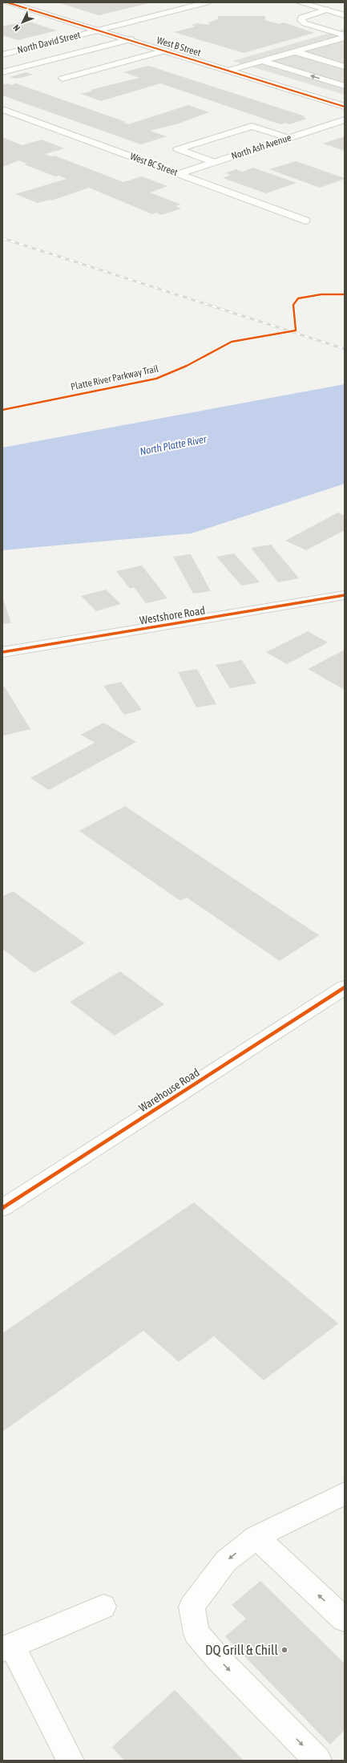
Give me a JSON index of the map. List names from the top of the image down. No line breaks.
{"streets":{"street":["North David Street","West B Street","North Ash Avenue","West BC Street","Westshore Road","Warehouse Road"],"cycle path":["Platte River Parkway Trail"]},"crossings":[["North David Street","West B Street"],["North Ash Avenue","West BC Street"]],"water":["North Platte River"],"places":["DQ Grill & Chill"],"north":"bottom left"}
